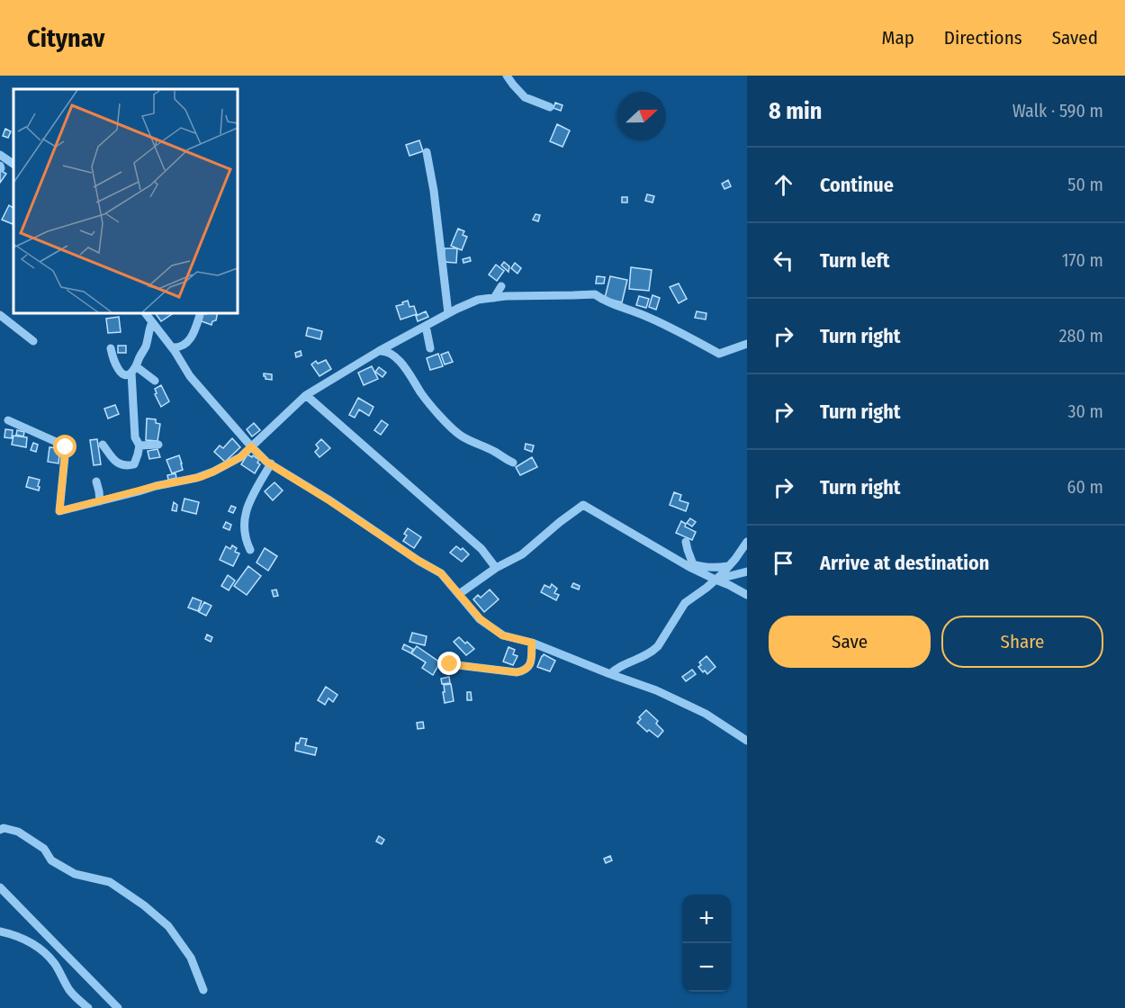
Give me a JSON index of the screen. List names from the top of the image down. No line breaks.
{"north":"right","page":{"header":"Citynav","nav":["Map","Directions","Saved"],"heading":["8 min","Walk · 590 m"],"list":[["Continue","50 m"],["Turn left","170 m"],["Turn right","280 m"],["Turn right","30 m"],["Turn right","60 m"],"Arrive at destination"],"buttons":["Save","Share"],"map_buttons":["+","−"]}}
